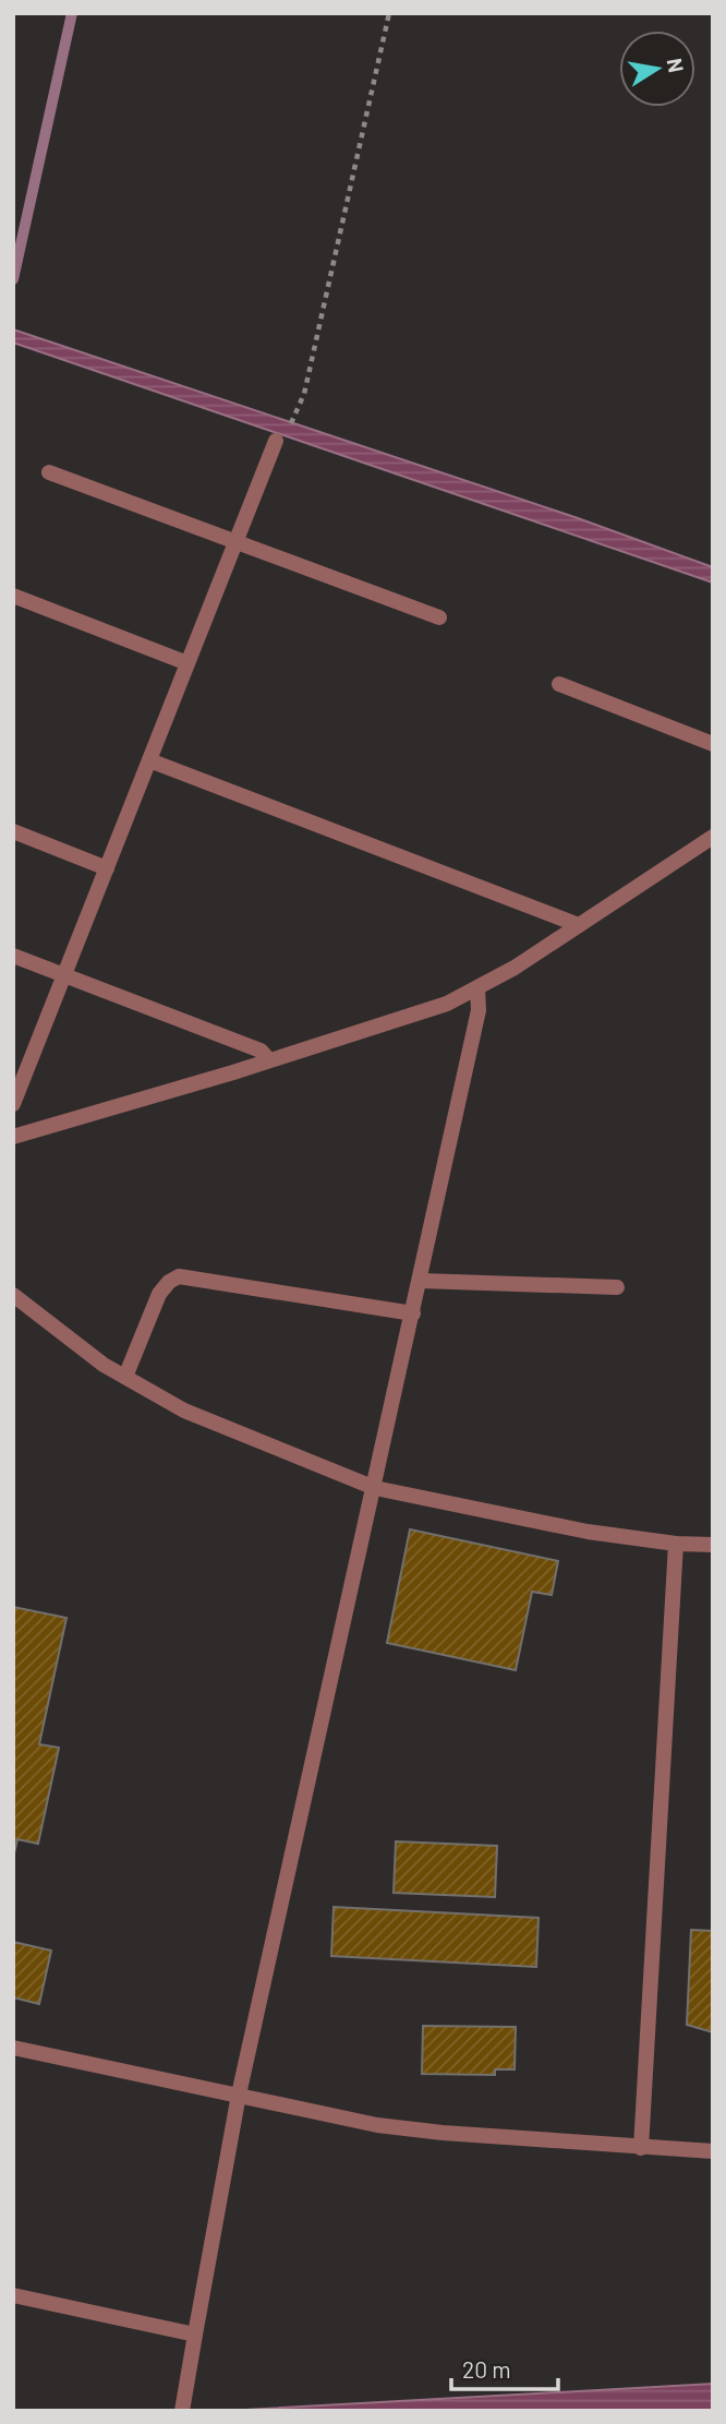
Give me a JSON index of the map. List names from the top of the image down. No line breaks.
{"scale_bar":"20 m","north":"right"}
